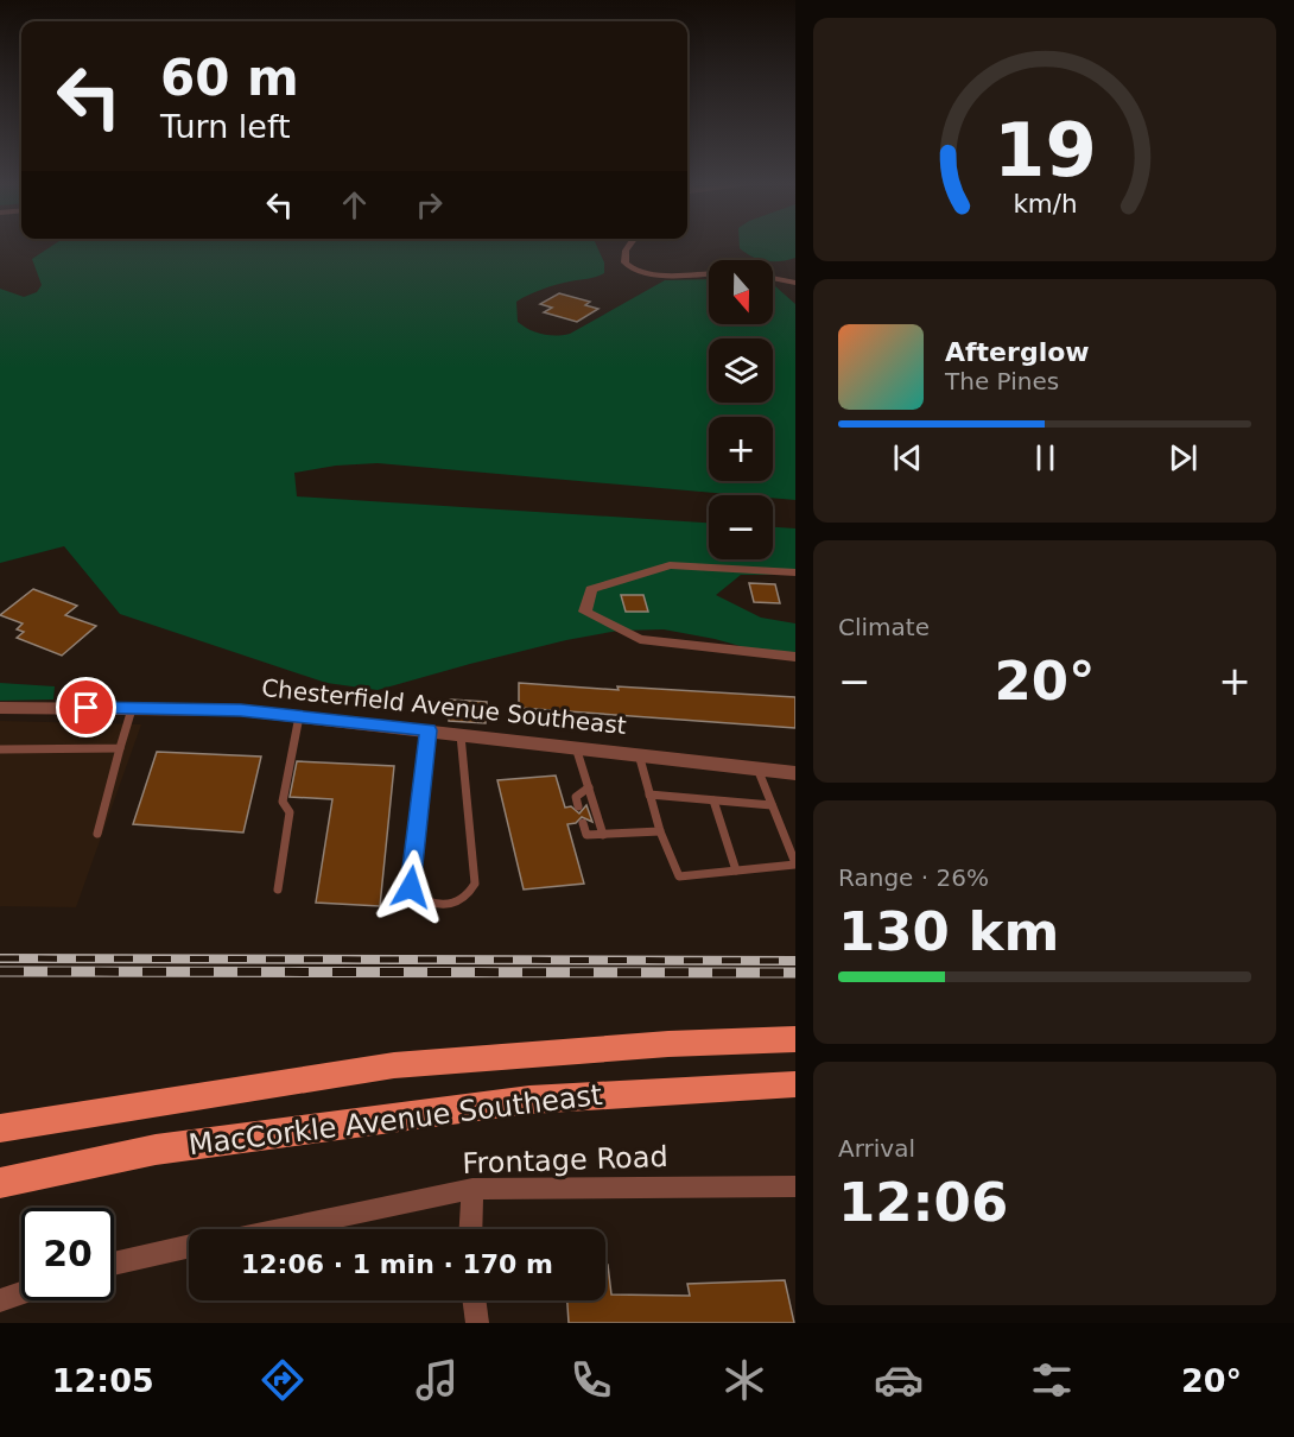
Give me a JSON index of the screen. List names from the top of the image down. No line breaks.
{"streets":{"main road":["MacCorkle Avenue Southeast"],"street":["Chesterfield Avenue Southeast","Frontage Road"]},"north":"bottom","page":{"turn":["60 m","Turn left"],"map_buttons":["+","−"],"song":["Afterglow","The Pines"],"tile":["Climate",["Range · 26%","130 km"],["Arrival","12:06"]],"heat":["−","20°","+"],"limit":"20","trip":"12:06 · 1 min · 170 m","tabs":["12:05","20°"],"gauge":["19","km/h"]}}
